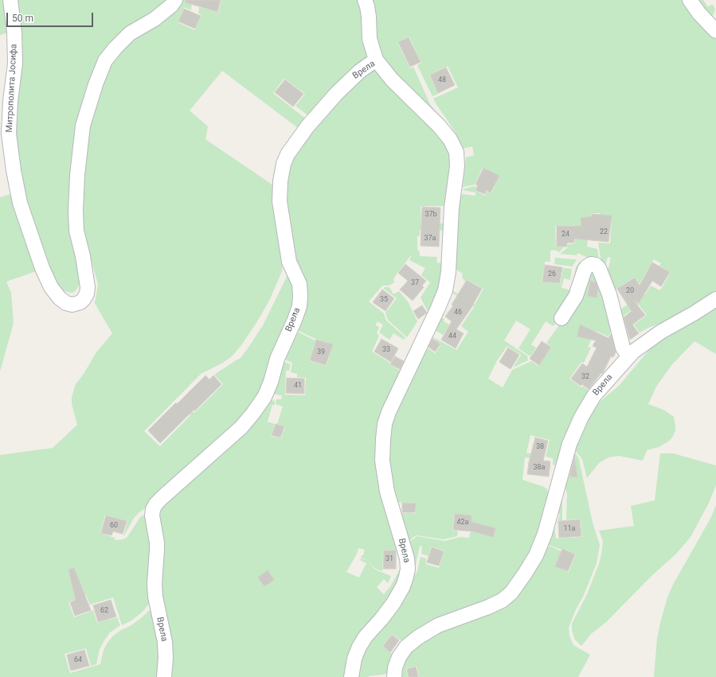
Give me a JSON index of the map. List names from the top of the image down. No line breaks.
{"streets":{"street":["Врела","Митрополита Јосифа"]},"house_numbers":["48","37b","22","24","37a","26","37","20","35","46","44","33","39","32","41","38","38a","42a","60","11a","31","62","64"],"scale_bar":"50 m"}
